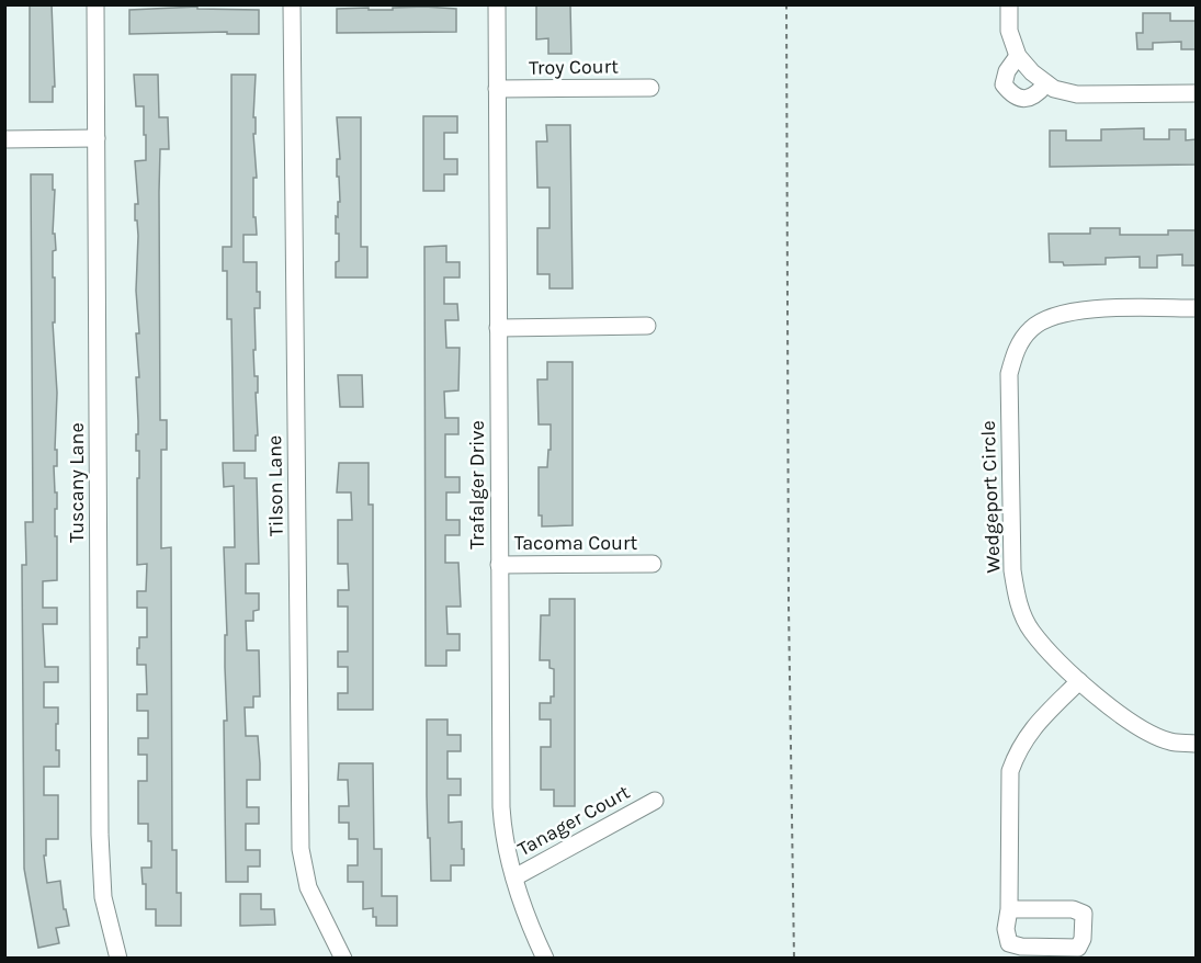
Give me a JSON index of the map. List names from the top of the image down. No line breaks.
{"streets":{"street":["Troy Court","Tuscany Lane","Trafalger Drive","Tilson Lane","Wedgeport Circle","Tacoma Court","Tanager Court"]},"crossings":[["Troy Court","Trafalger Drive"],["Trafalger Drive","Tacoma Court"],["Trafalger Drive","Tanager Court"]]}
